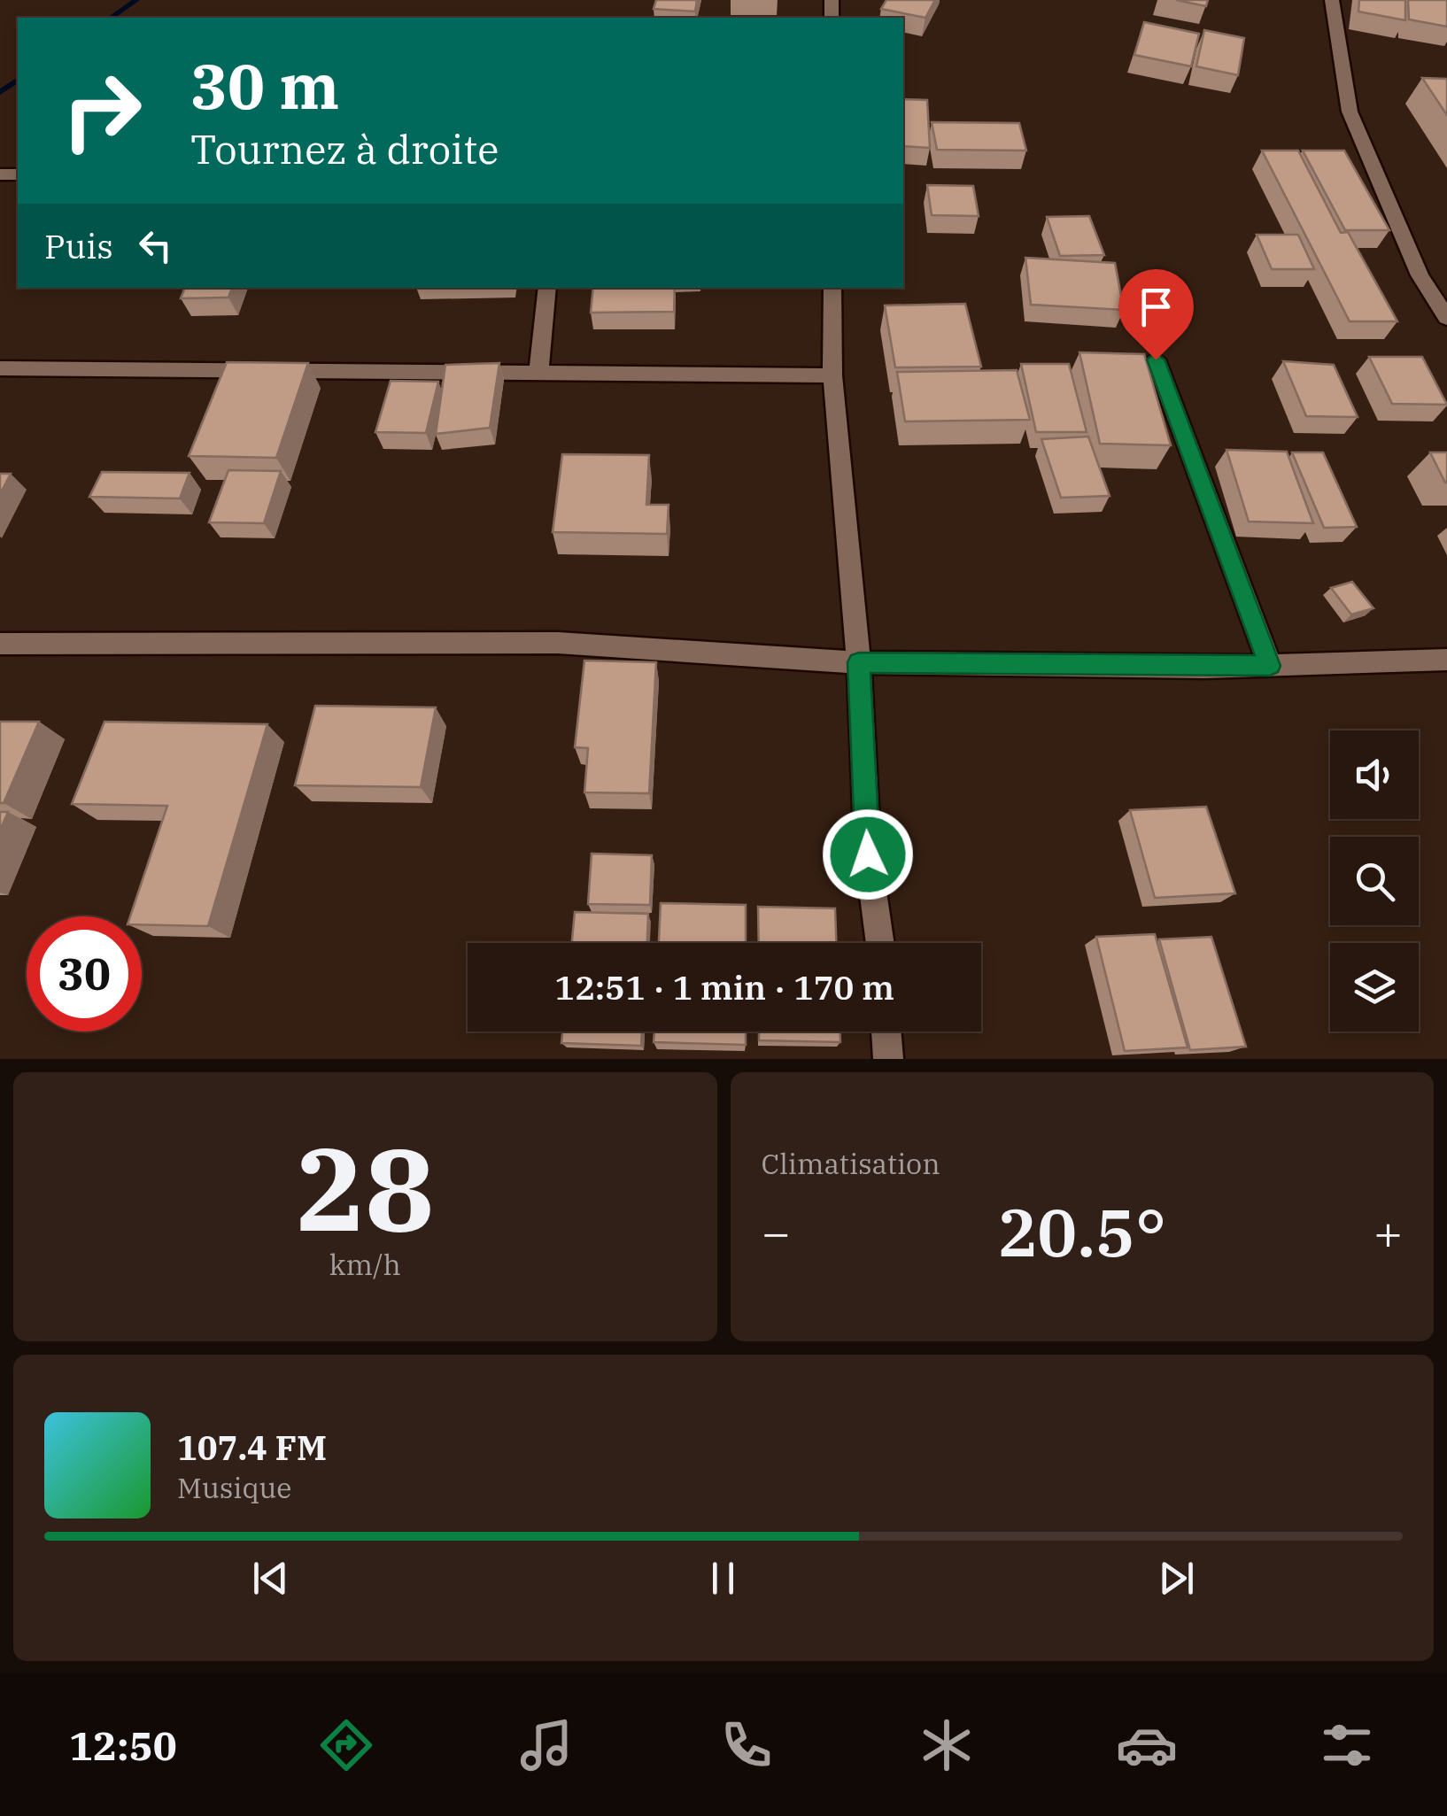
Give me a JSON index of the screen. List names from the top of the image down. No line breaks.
{"page":{"turn":["30 m","Tournez à droite"],"then":"Puis","limit":"30","trip":"12:51 · 1 min · 170 m","tile":[["28","km/h"],"Climatisation"],"heat":["−","20.5°","+"],"song":["107.4 FM","Musique"],"tabs":"12:50"}}
